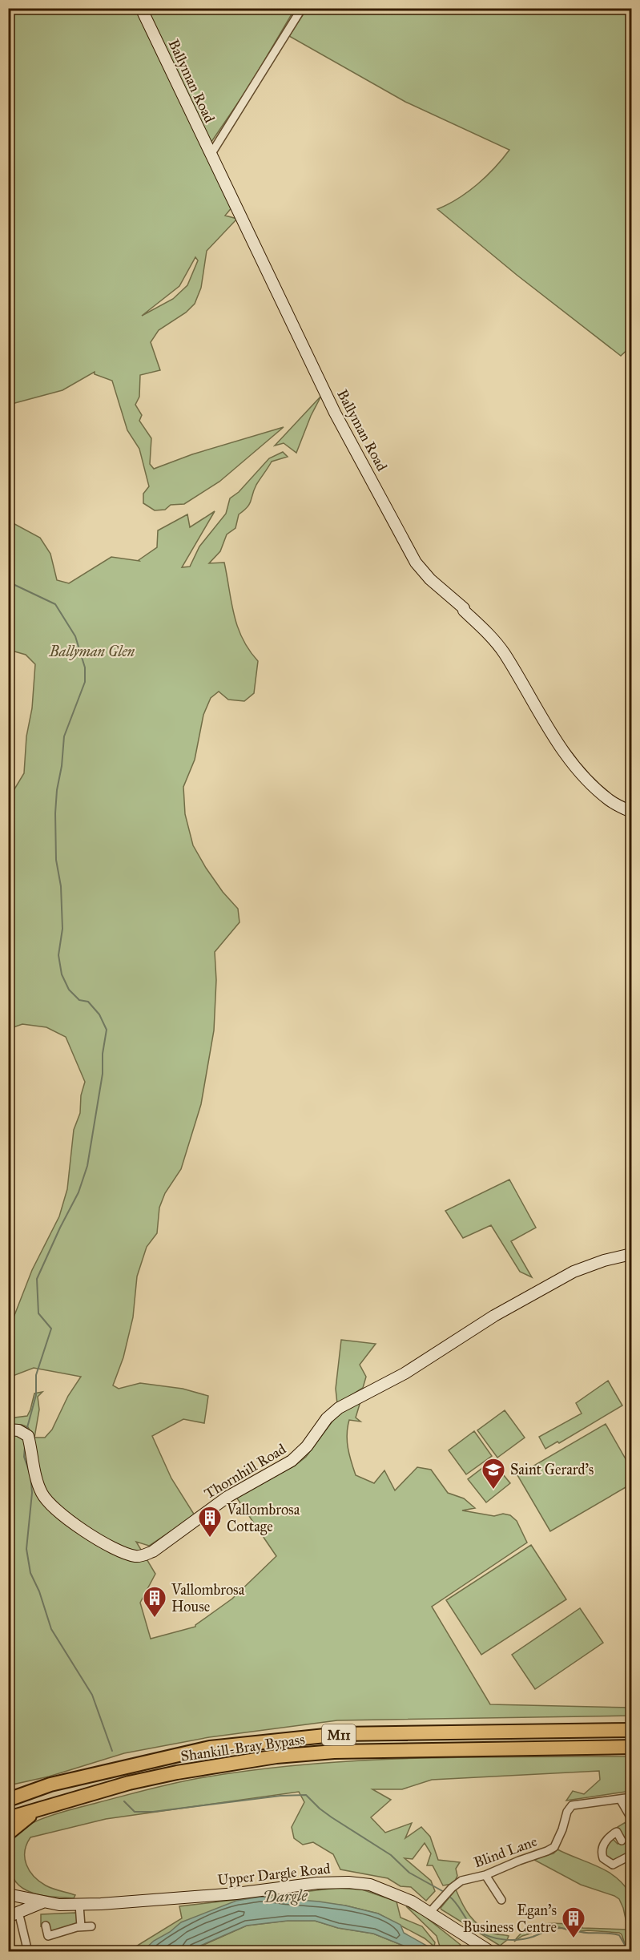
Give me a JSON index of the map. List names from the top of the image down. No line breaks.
{"streets":{"highway":["M11","Shankill-Bray Bypass"],"street":["Ballyman Road","Thornhill Road","Blind Lane","Upper Dargle Road"]},"crossings":[["Blind Lane","Upper Dargle Road"]],"water":["Dargle"],"parks":["Ballyman Glen"],"places":{"school or university":["Saint Gerard's"],"building":["Vallombrosa Cottage","Vallombrosa House","Egan's Business Centre"]}}
